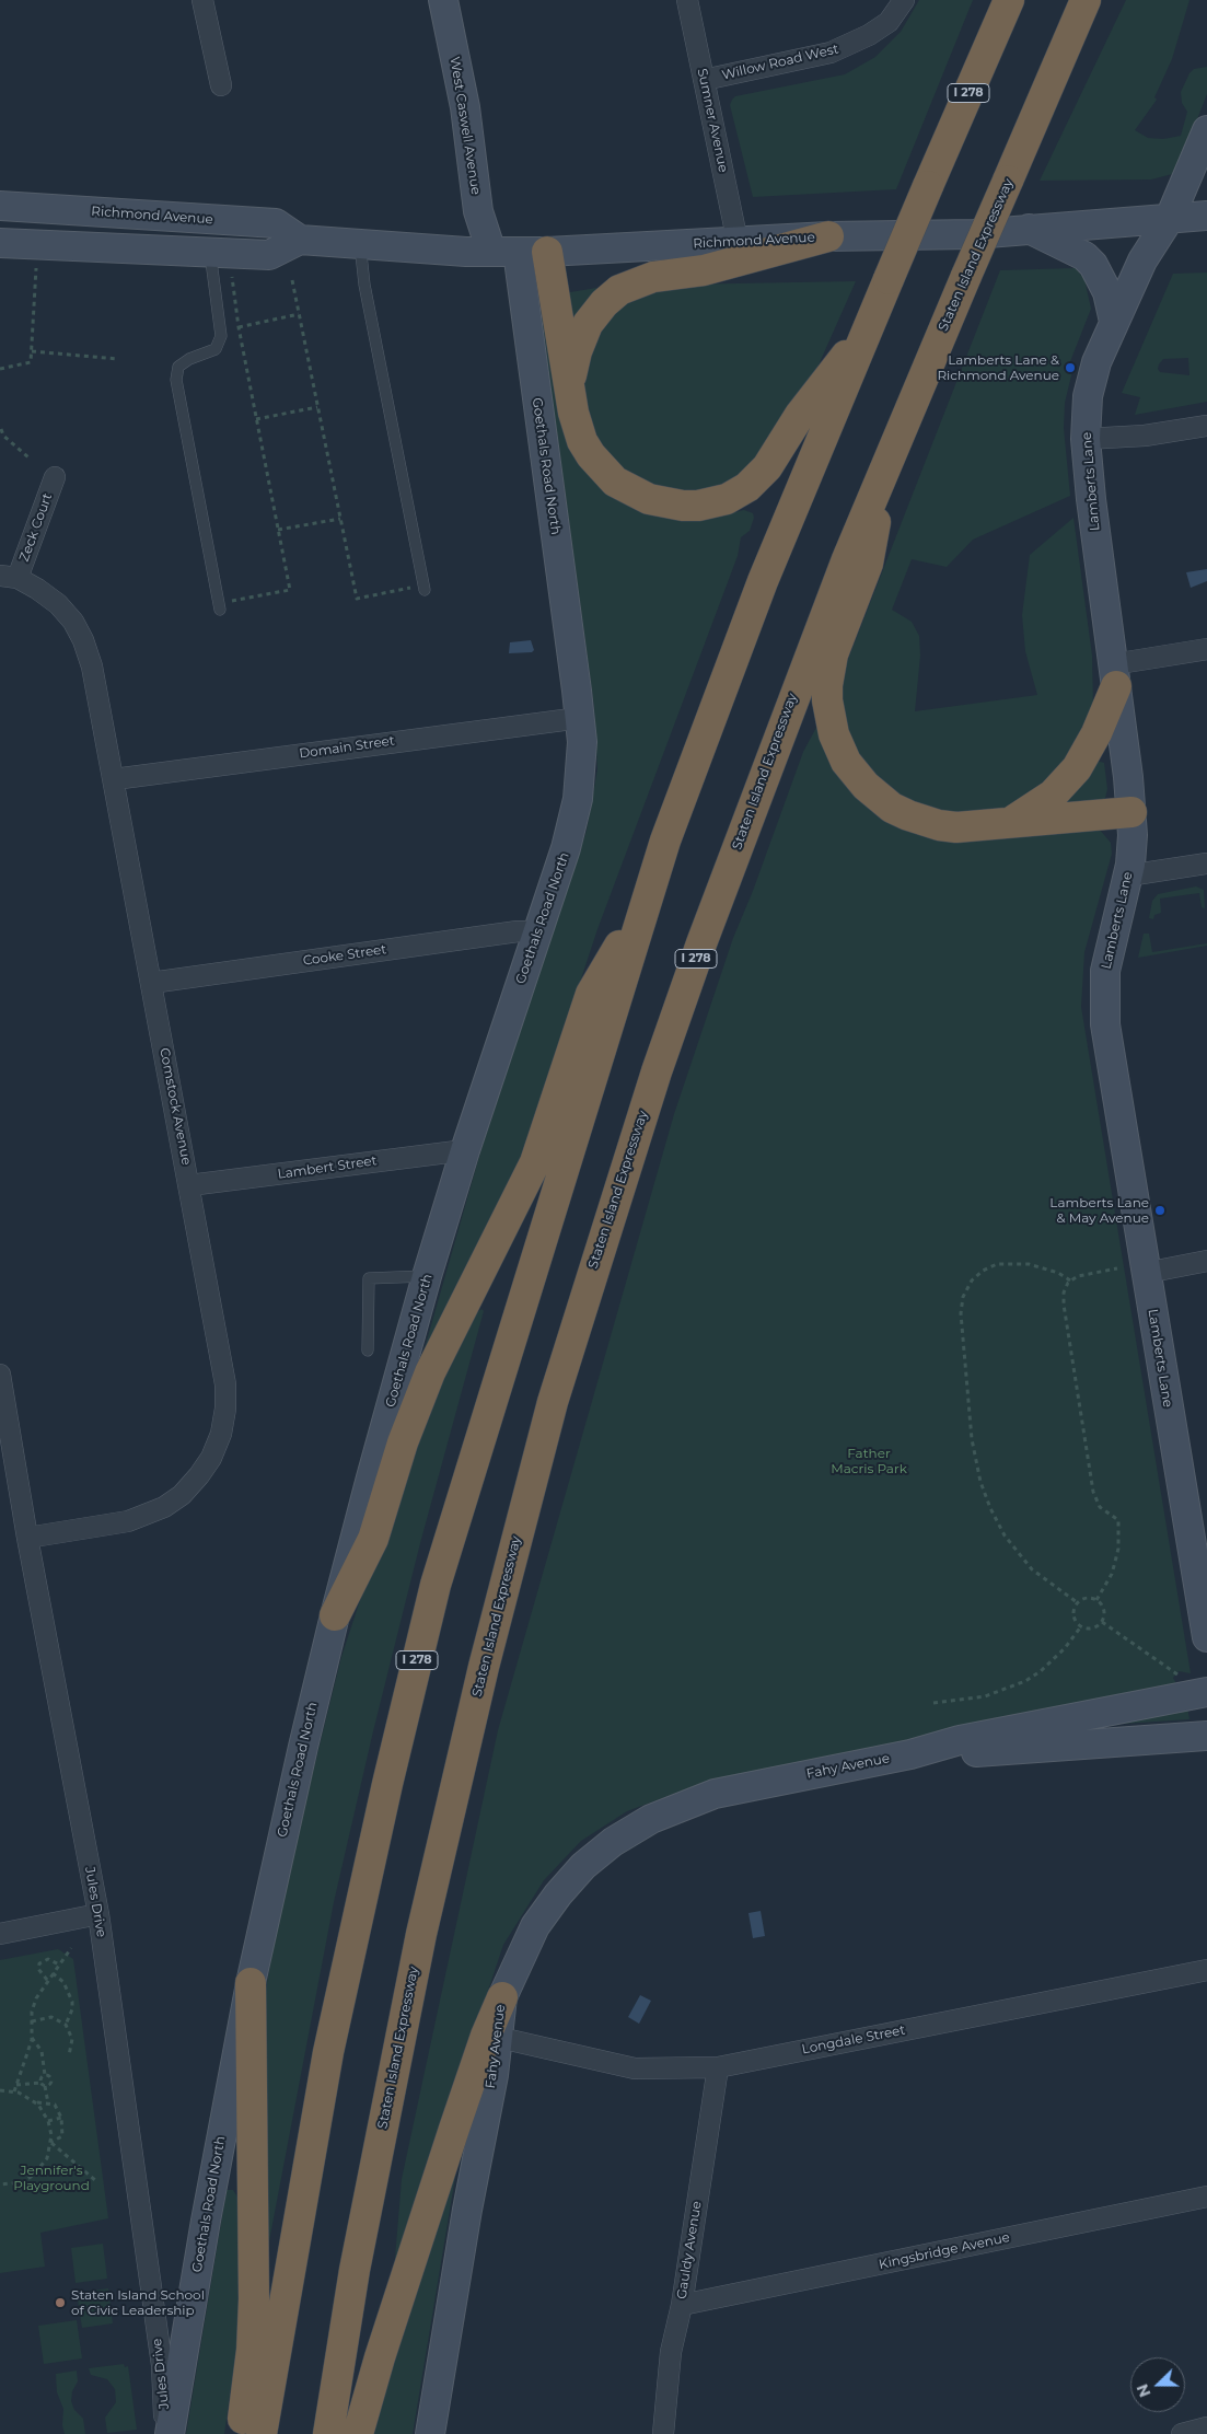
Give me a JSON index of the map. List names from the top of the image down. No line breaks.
{"streets":{"highway":["I 278","Staten Island Expressway"],"main road":["West Caswell Avenue","Richmond Avenue","Goethals Road North","Lamberts Lane","Fahy Avenue"],"street":["Willow Road West","Sumner Avenue","Zeck Court","Domain Street","Cooke Street","Comstock Avenue","Lambert Street","Jules Drive","Longdale Street","Gauldy Avenue","Kingsbridge Avenue"]},"crossings":[["Willow Road West","Sumner Avenue"],["Sumner Avenue","Richmond Avenue"],["West Caswell Avenue","Richmond Avenue"],["West Caswell Avenue","Goethals Road North"],["Richmond Avenue","Goethals Road North"],["Richmond Avenue","Lamberts Lane"],["Goethals Road North","Domain Street"],["Goethals Road North","Cooke Street"],["Goethals Road North","Lambert Street"],["Goethals Road North","Jules Drive"],["Zeck Court","Comstock Avenue"],["Domain Street","Comstock Avenue"],["Cooke Street","Comstock Avenue"],["Comstock Avenue","Lambert Street"],["Comstock Avenue","Jules Drive"],["Fahy Avenue","Longdale Street"],["Longdale Street","Gauldy Avenue"],["Gauldy Avenue","Kingsbridge Avenue"]],"parks":["Father Macris Park","Jennifer's Playground"],"places":["Lamberts Lane & Richmond Avenue","Lamberts Lane & May Avenue","Staten Island School of Civic Leadership"],"north":"left"}
